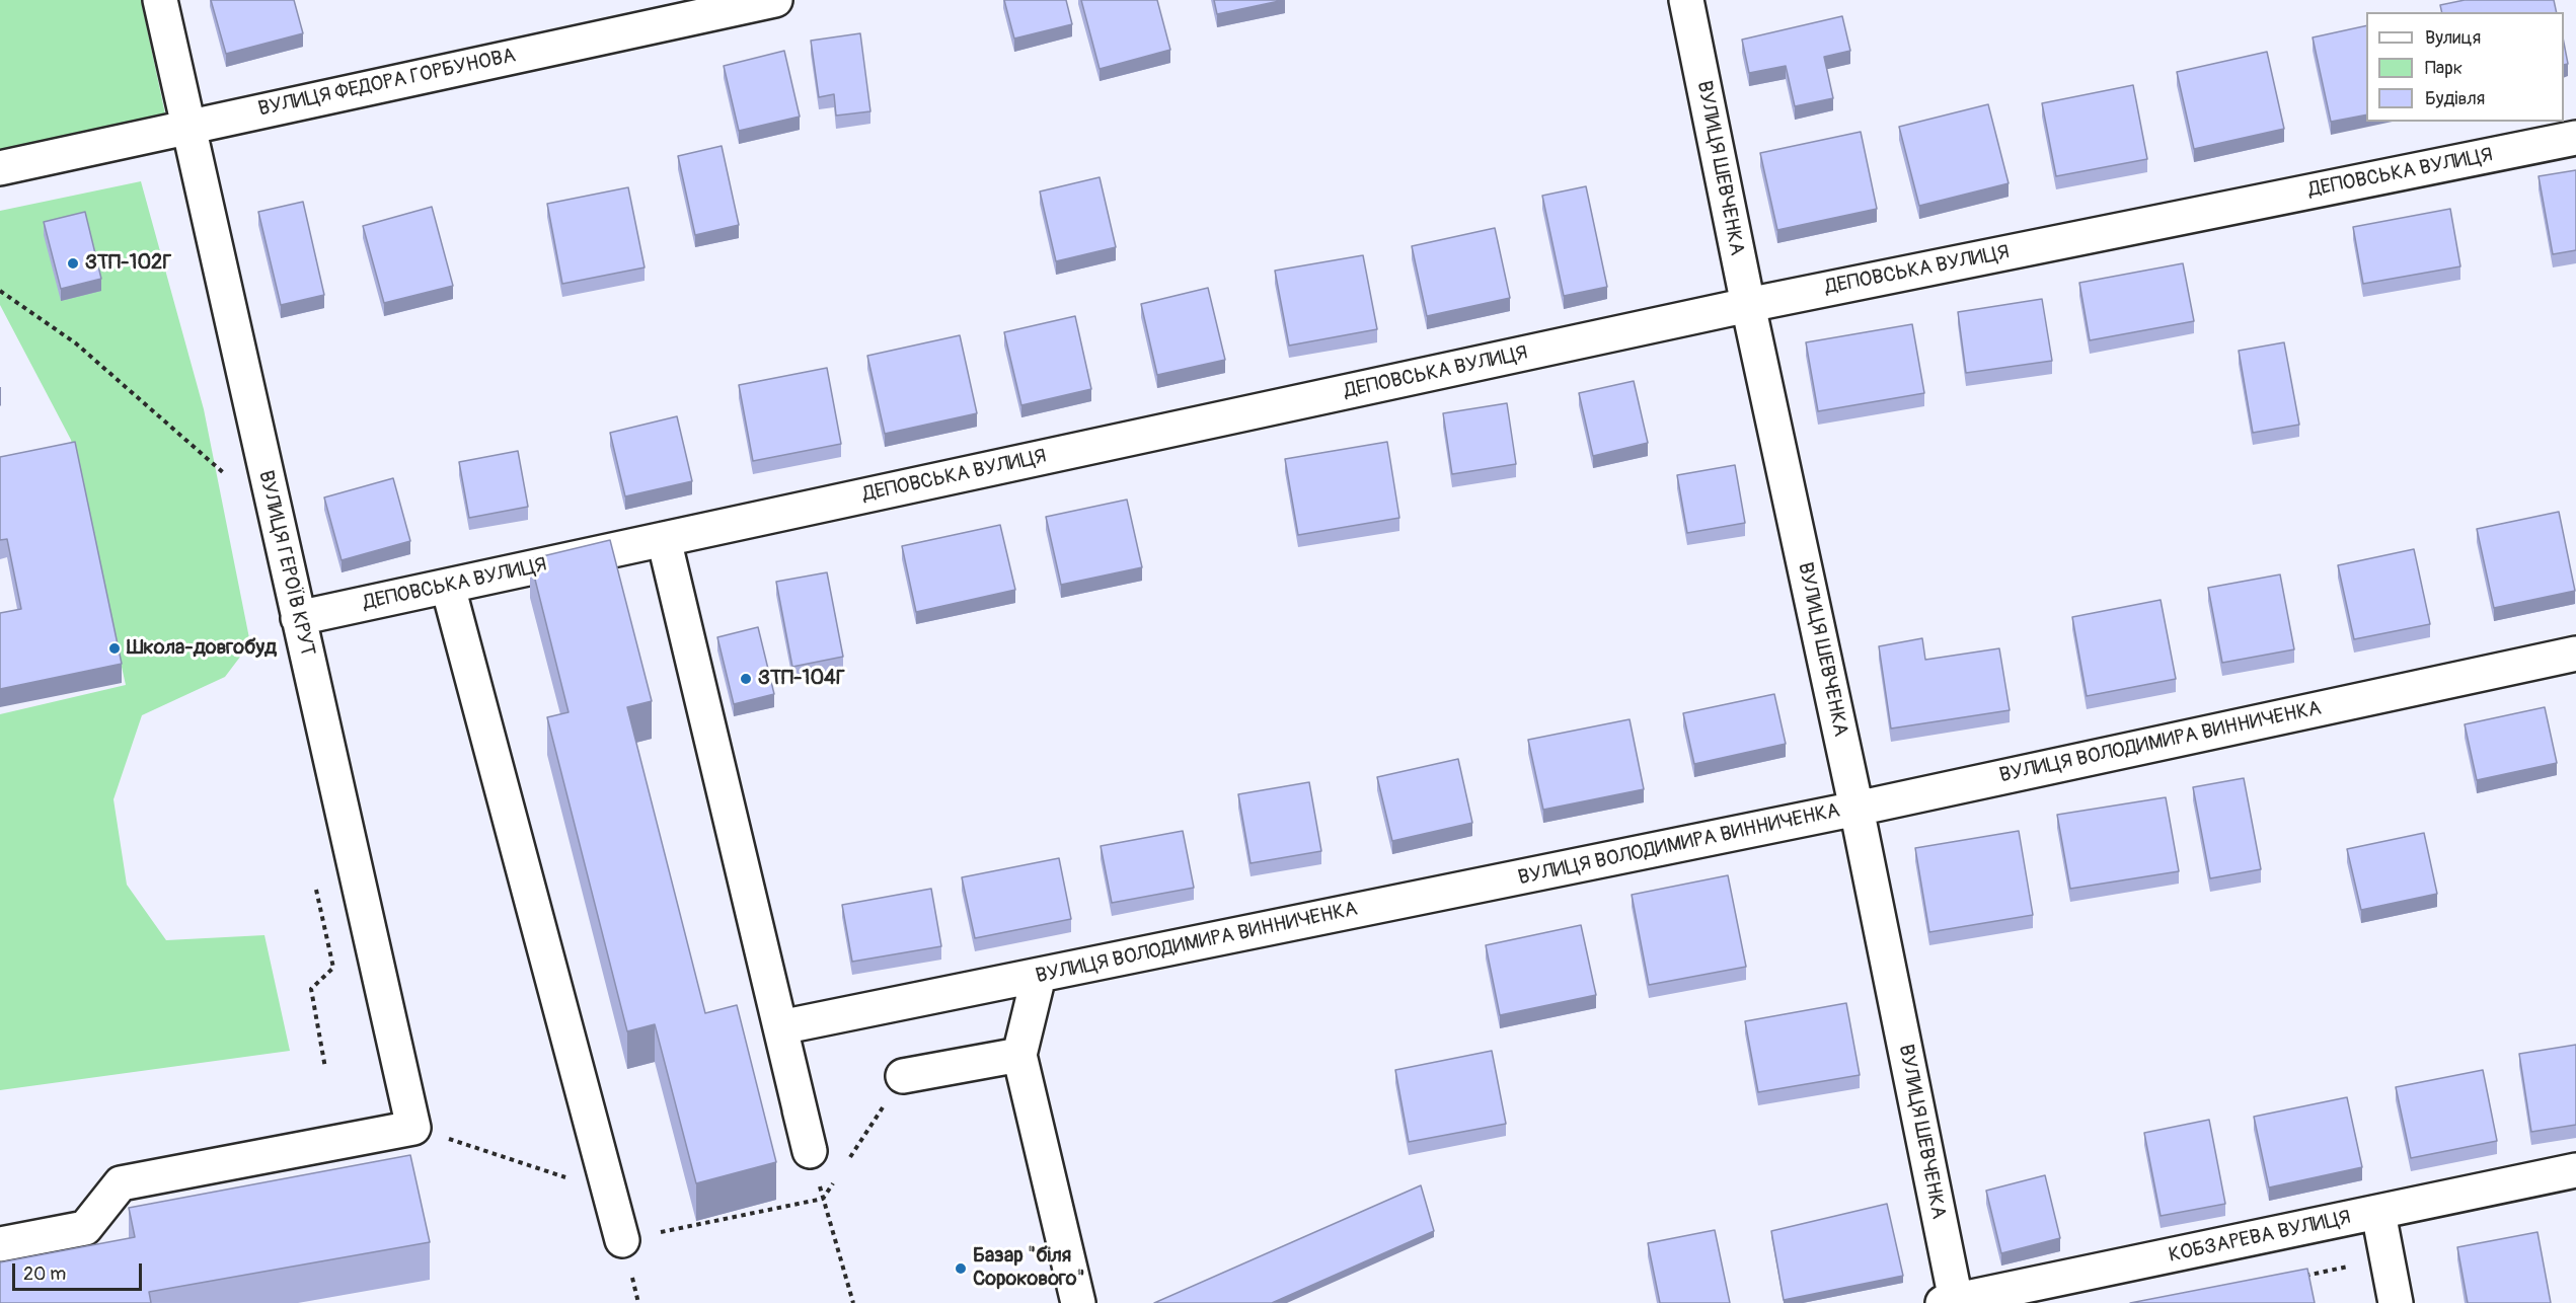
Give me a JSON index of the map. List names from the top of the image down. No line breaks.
{"streets":{"street":["ВУЛИЦЯ ФЕДОРА ГОРБУНОВА","ВУЛИЦЯ ШЕВЧЕНКА","ДЕПОВСЬКА ВУЛИЦЯ","ВУЛИЦЯ ГЕРОЇВ КРУТ","ВУЛИЦЯ ВОЛОДИМИРА ВИННИЧЕНКА","КОБЗАРЕВА ВУЛИЦЯ"]},"crossings":[["ВУЛИЦЯ ФЕДОРА ГОРБУНОВА","ВУЛИЦЯ ГЕРОЇВ КРУТ"],["ВУЛИЦЯ ШЕВЧЕНКА","ДЕПОВСЬКА ВУЛИЦЯ"],["ВУЛИЦЯ ШЕВЧЕНКА","ВУЛИЦЯ ВОЛОДИМИРА ВИННИЧЕНКА"],["ВУЛИЦЯ ШЕВЧЕНКА","КОБЗАРЕВА ВУЛИЦЯ"],["ДЕПОВСЬКА ВУЛИЦЯ","ВУЛИЦЯ ГЕРОЇВ КРУТ"]],"places":["ЗТП-102Г","Школа-довгобуд","ЗТП-104Г","Базар \"біля Сорокового\""],"legend":["Вулиця","Парк","Будівля"],"scale_bar":"20 m"}
